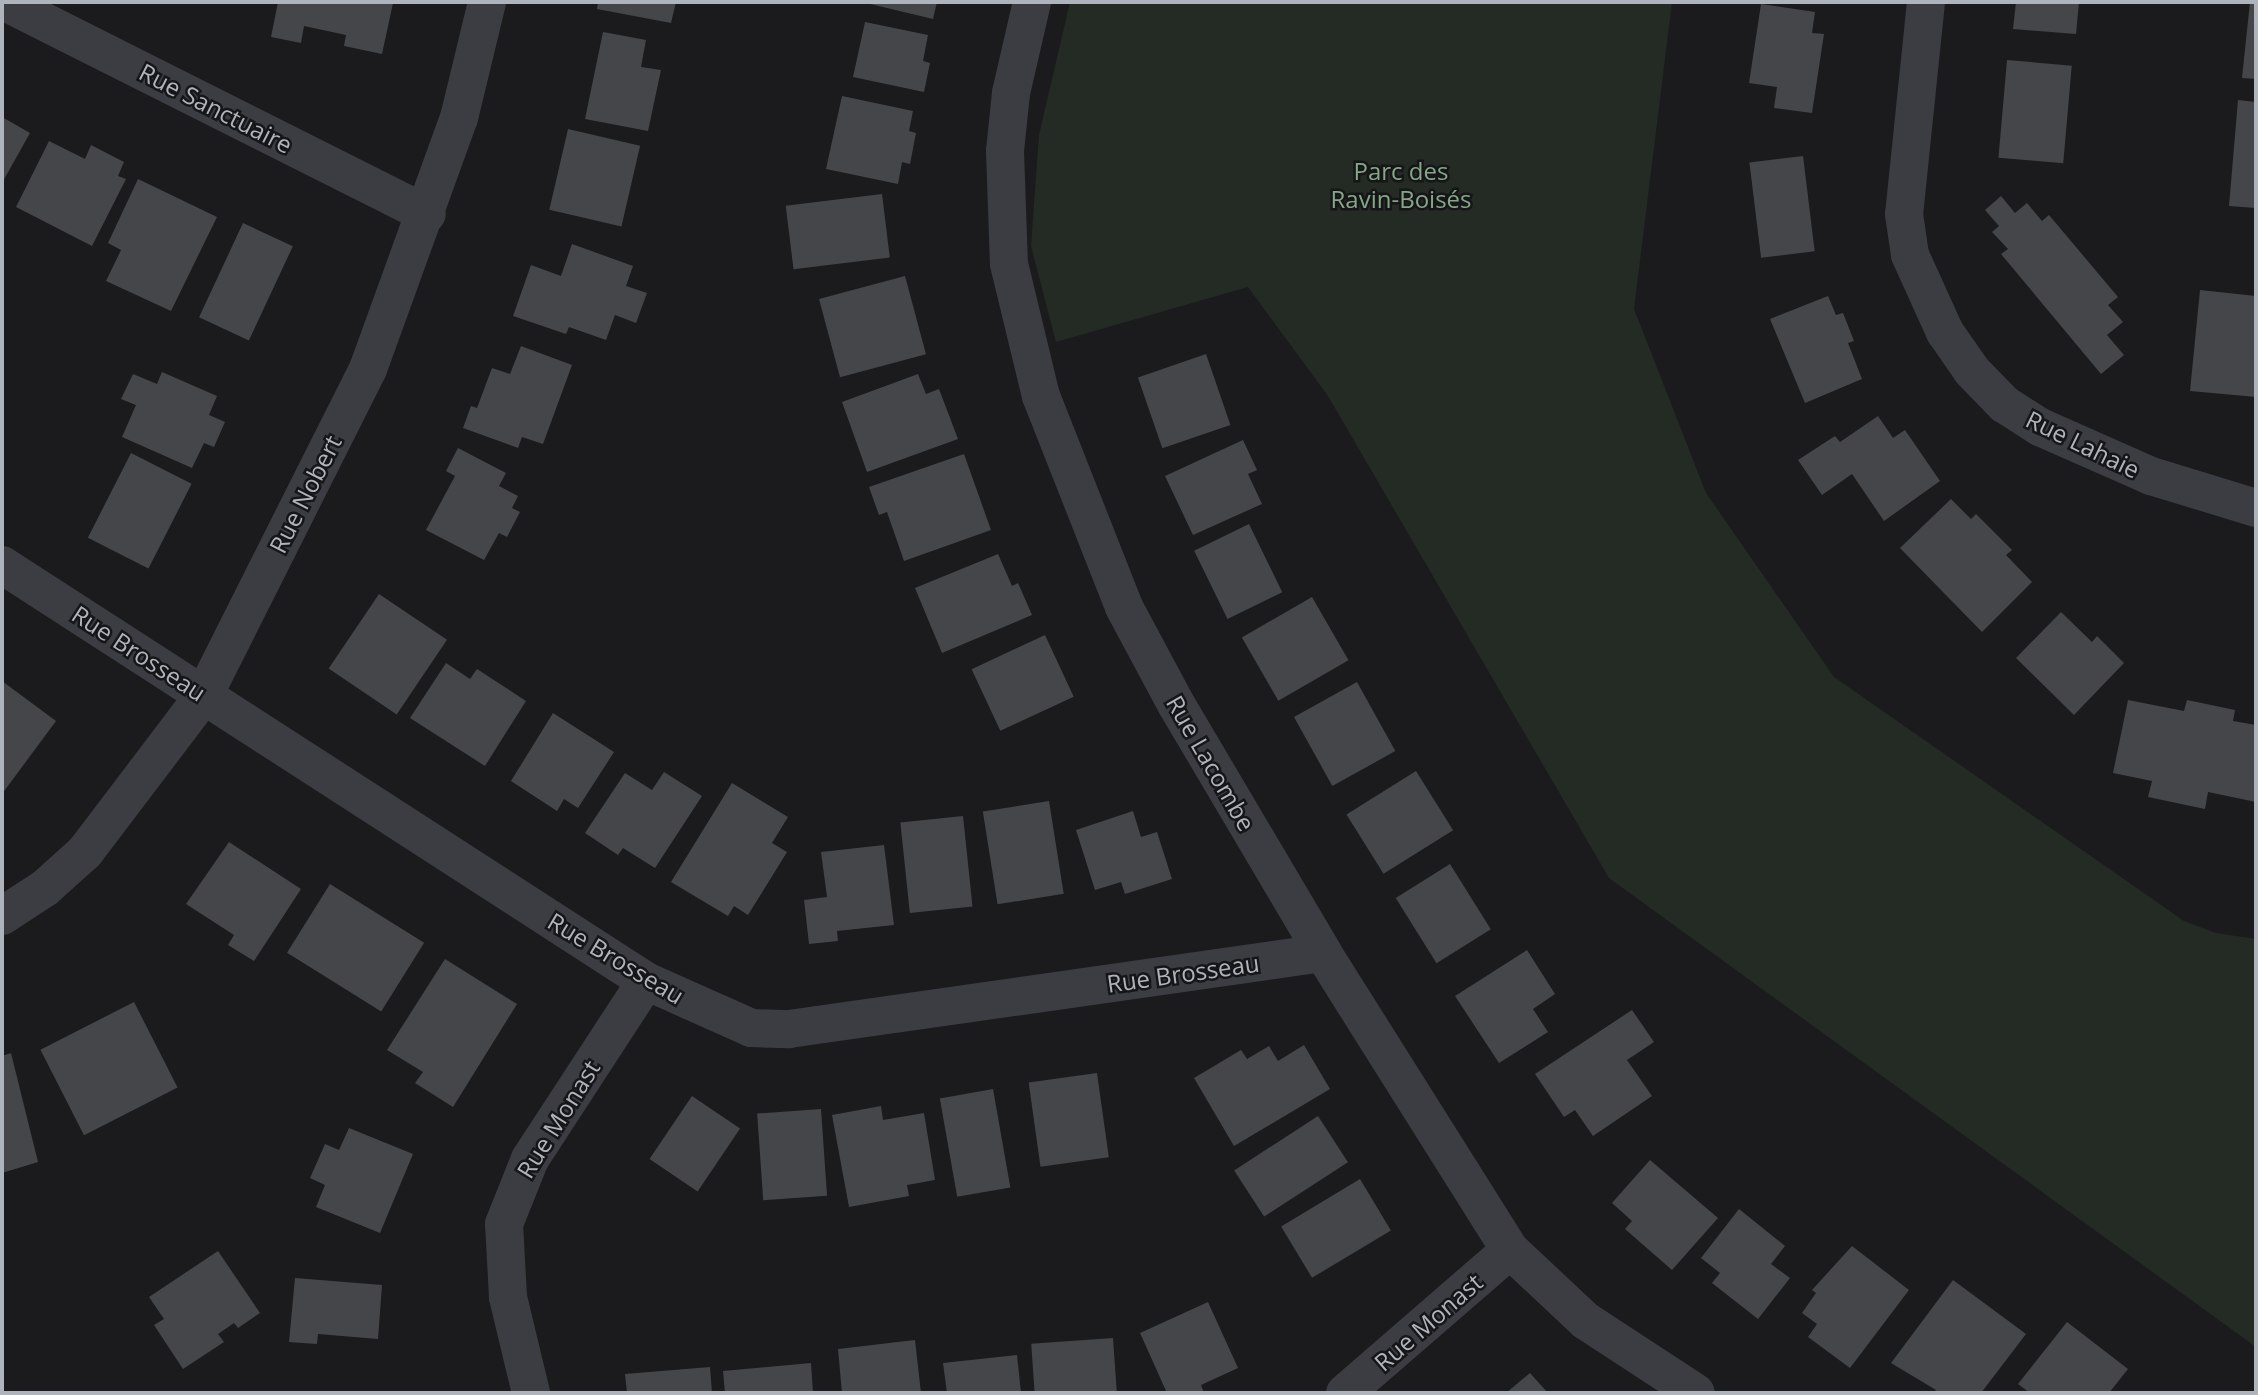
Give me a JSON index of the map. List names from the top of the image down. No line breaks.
{"streets":{"street":["Rue Sanctuaire","Rue Lahaie","Rue Nobert","Rue Brosseau","Rue Lacombe","Rue Monast"]},"crossings":[["Rue Sanctuaire","Rue Nobert"],["Rue Nobert","Rue Brosseau"],["Rue Brosseau","Rue Lacombe"],["Rue Brosseau","Rue Monast"],["Rue Lacombe","Rue Monast"]],"parks":["Parc des Ravin-Boisés"]}
